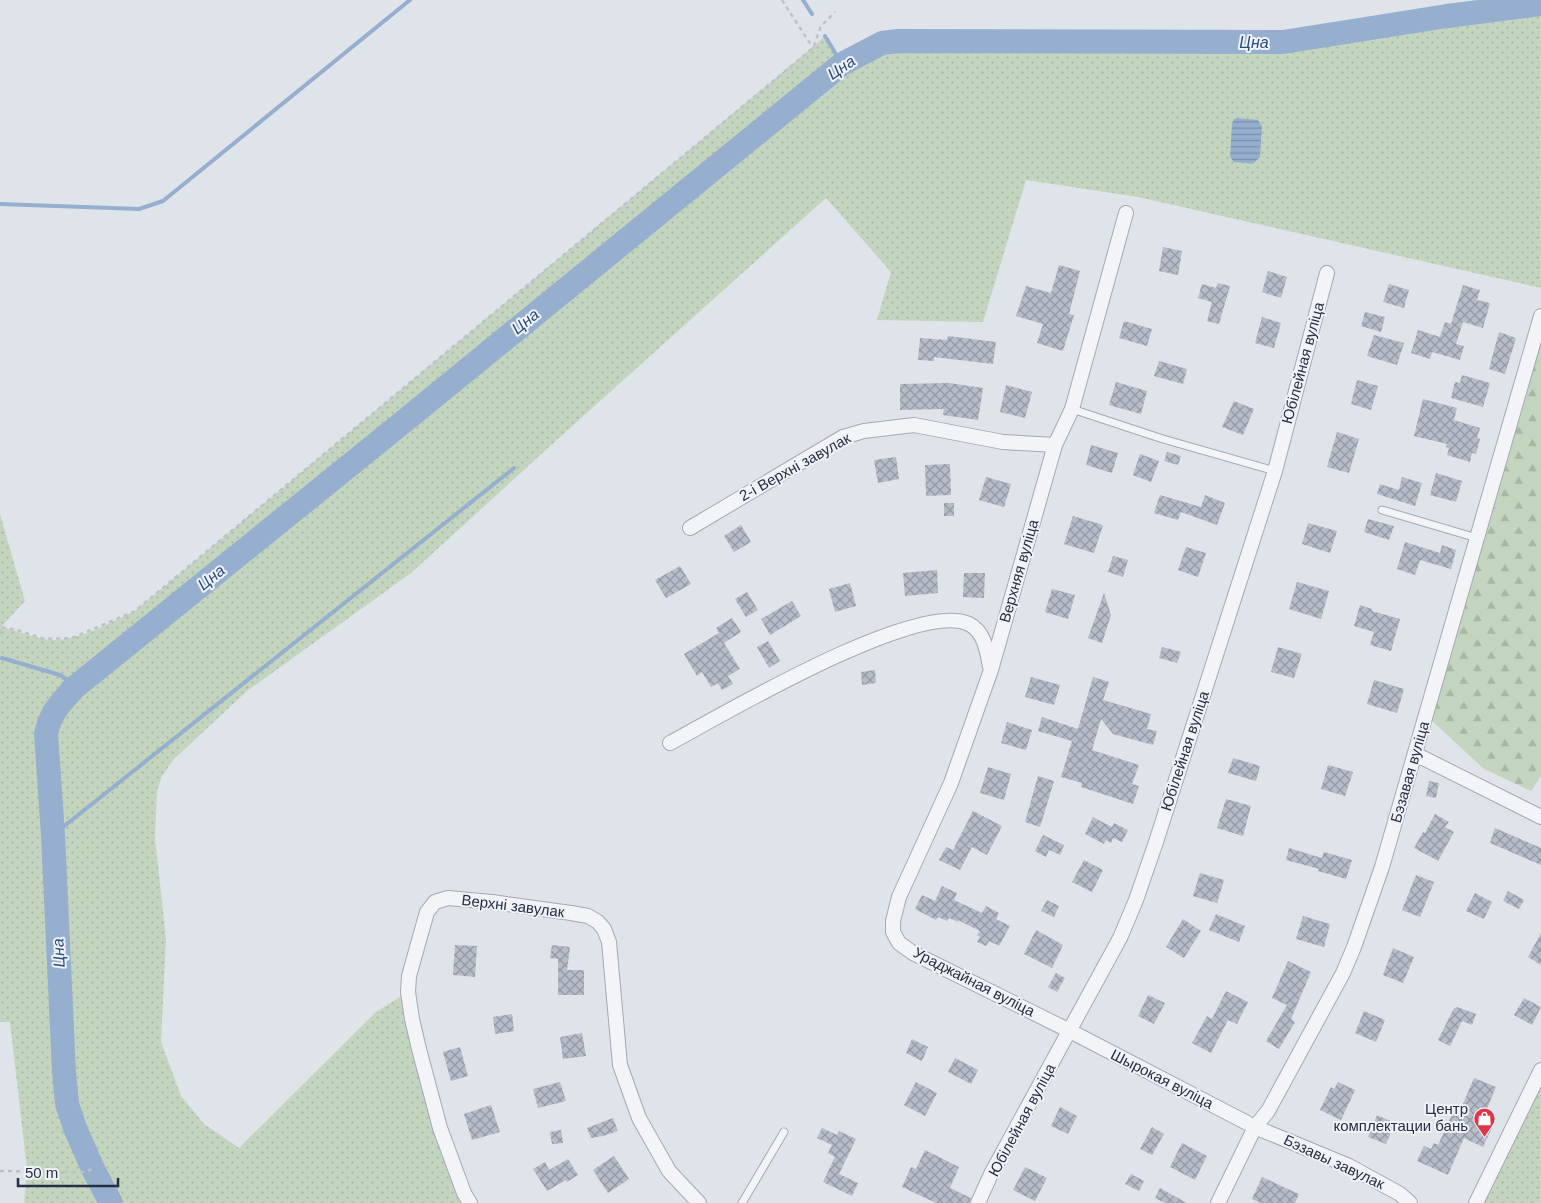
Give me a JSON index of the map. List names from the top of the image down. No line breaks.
{"streets":{"street":["Юбілейная вуліца","2-і Верхні завулак","Верхняя вуліца","Бэзавая вуліца","Верхні завулак","Ураджайная вуліца","Шырокая вуліца","Бэзавы завулак"]},"crossings":[["Юбілейная вуліца","Ураджайная вуліца"],["Юбілейная вуліца","Шырокая вуліца"],["2-і Верхні завулак","Верхняя вуліца"],["Верхняя вуліца","Ураджайная вуліца"],["Бэзавая вуліца","Шырокая вуліца"],["Бэзавая вуліца","Бэзавы завулак"],["Ураджайная вуліца","Шырокая вуліца"],["Шырокая вуліца","Бэзавы завулак"]],"water":["Цна"],"places":{"shop":["Центр комплектации бань"]},"scale_bar":"50 m"}
